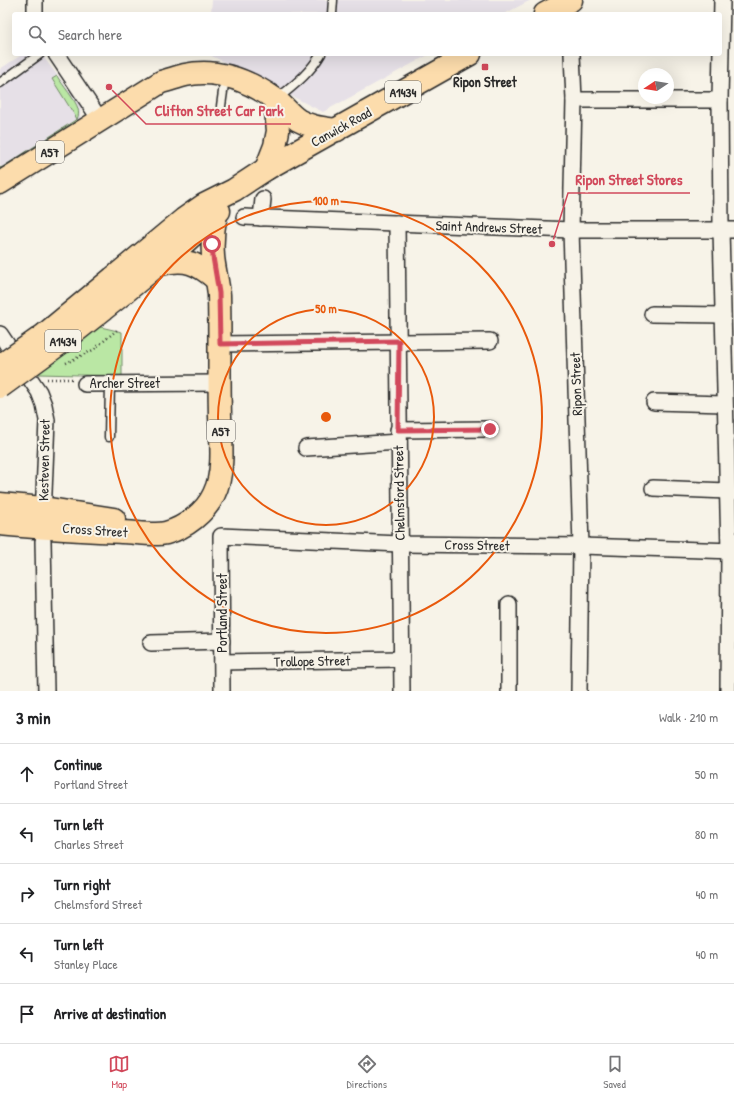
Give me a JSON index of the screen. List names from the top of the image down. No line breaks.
{"streets":{"main road":["A1434","Canwick Road","A57","Cross Street"],"street":["Saint Andrews Street","Archer Street","Ripon Street","Kesteven Street","Chelmsford Street","Portland Street","Trollope Street"]},"crossings":[["A1434","Canwick Road"],["Canwick Road","A57"],["A57","Archer Street"],["A57","Cross Street"],["Saint Andrews Street","Ripon Street"],["Saint Andrews Street","Chelmsford Street"],["Archer Street","Kesteven Street"],["Archer Street","Cross Street"],["Ripon Street","Cross Street"],["Kesteven Street","Cross Street"],["Chelmsford Street","Cross Street"],["Chelmsford Street","Trollope Street"],["Cross Street","Portland Street"],["Portland Street","Trollope Street"]],"places":{"transit":["Ripon Street"],"other":["Clifton Street Car Park","Ripon Street Stores"]},"north":"left","page":{"search":"Search here","heading":["3 min","Walk · 210 m"],"list":[["Continue","Portland Street","50 m"],["Turn left","Charles Street","80 m"],["Turn right","Chelmsford Street","40 m"],["Turn left","Stanley Place","40 m"],"Arrive at destination"],"nav":["Map","Directions","Saved"]},"rings":["100 m","50 m"]}
